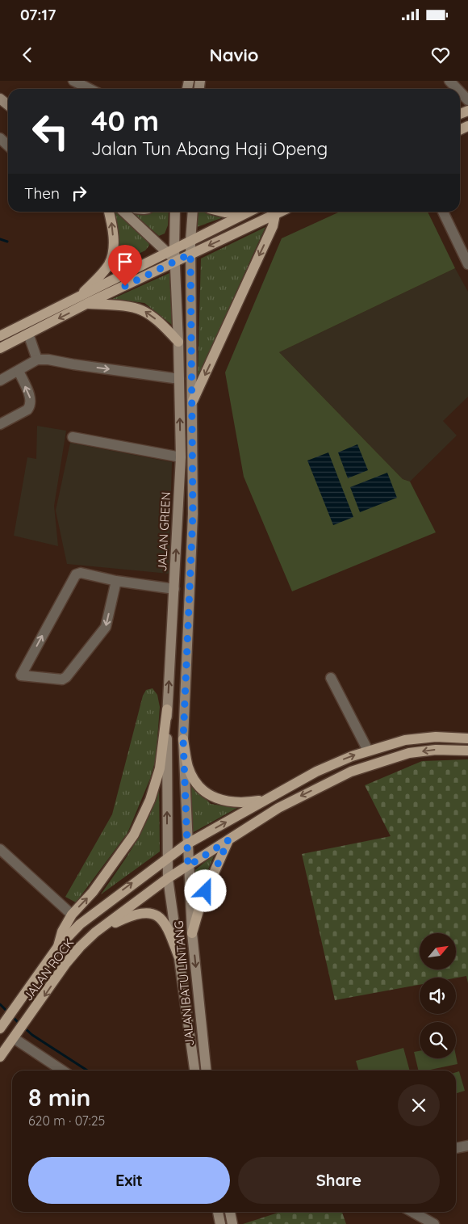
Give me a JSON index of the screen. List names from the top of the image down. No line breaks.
{"streets":{"main road":["JALAN GREEN","JALAN ROCK","JALAN BATU LINTANG"]},"crossings":[["JALAN GREEN","JALAN ROCK"],["JALAN GREEN","JALAN BATU LINTANG"],["JALAN ROCK","JALAN BATU LINTANG"]],"north":"top right","page":{"status":"07:17","header":"Navio","turn":["40 m","Jalan Tun Abang Haji Openg"],"then":"Then","heading":["8 min","620 m · 07:25"],"buttons":["Exit","Share"]}}
